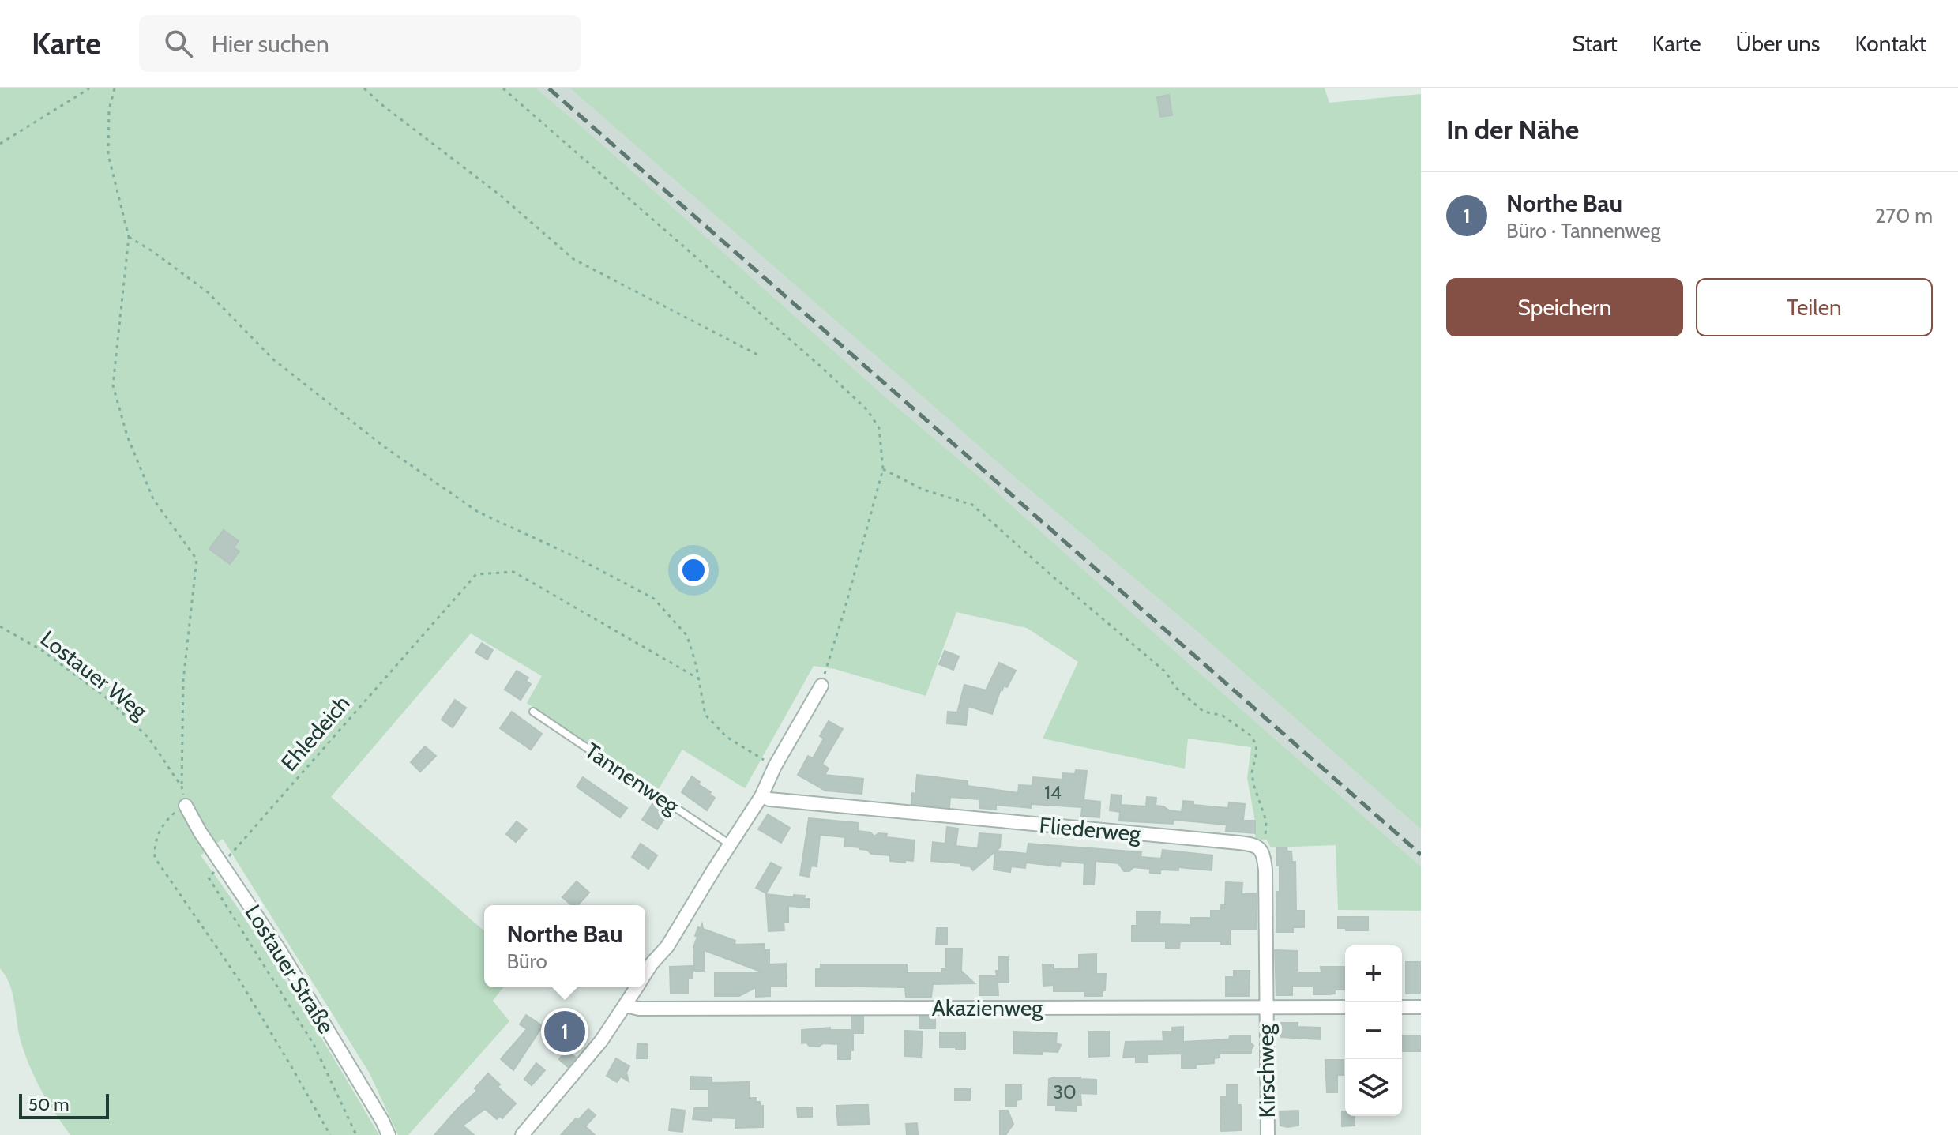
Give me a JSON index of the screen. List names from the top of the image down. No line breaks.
{"streets":{"street":["Fliederweg","Lostauer Straße","Akazienweg","Kirschweg"],"lane":["Tannenweg"],"path":["Lostauer Weg","Ehledeich"]},"crossings":[["Ehledeich","Lostauer Straße"],["Akazienweg","Kirschweg"]],"house_numbers":["14","30"],"scale_bar":"50 m","page":{"header":"Karte","search":"Hier suchen","nav":["Start","Karte","Über uns","Kontakt"],"heading":"In der Nähe","list":[{"mark":"1","name":"Northe Bau","note":"Büro · Tannenweg","value":"270 m"}],"buttons":["Speichern","Teilen"],"popup":["Northe Bau","Büro"],"map_buttons":["+","−"],"pins":"1","scale":"50 m"}}
